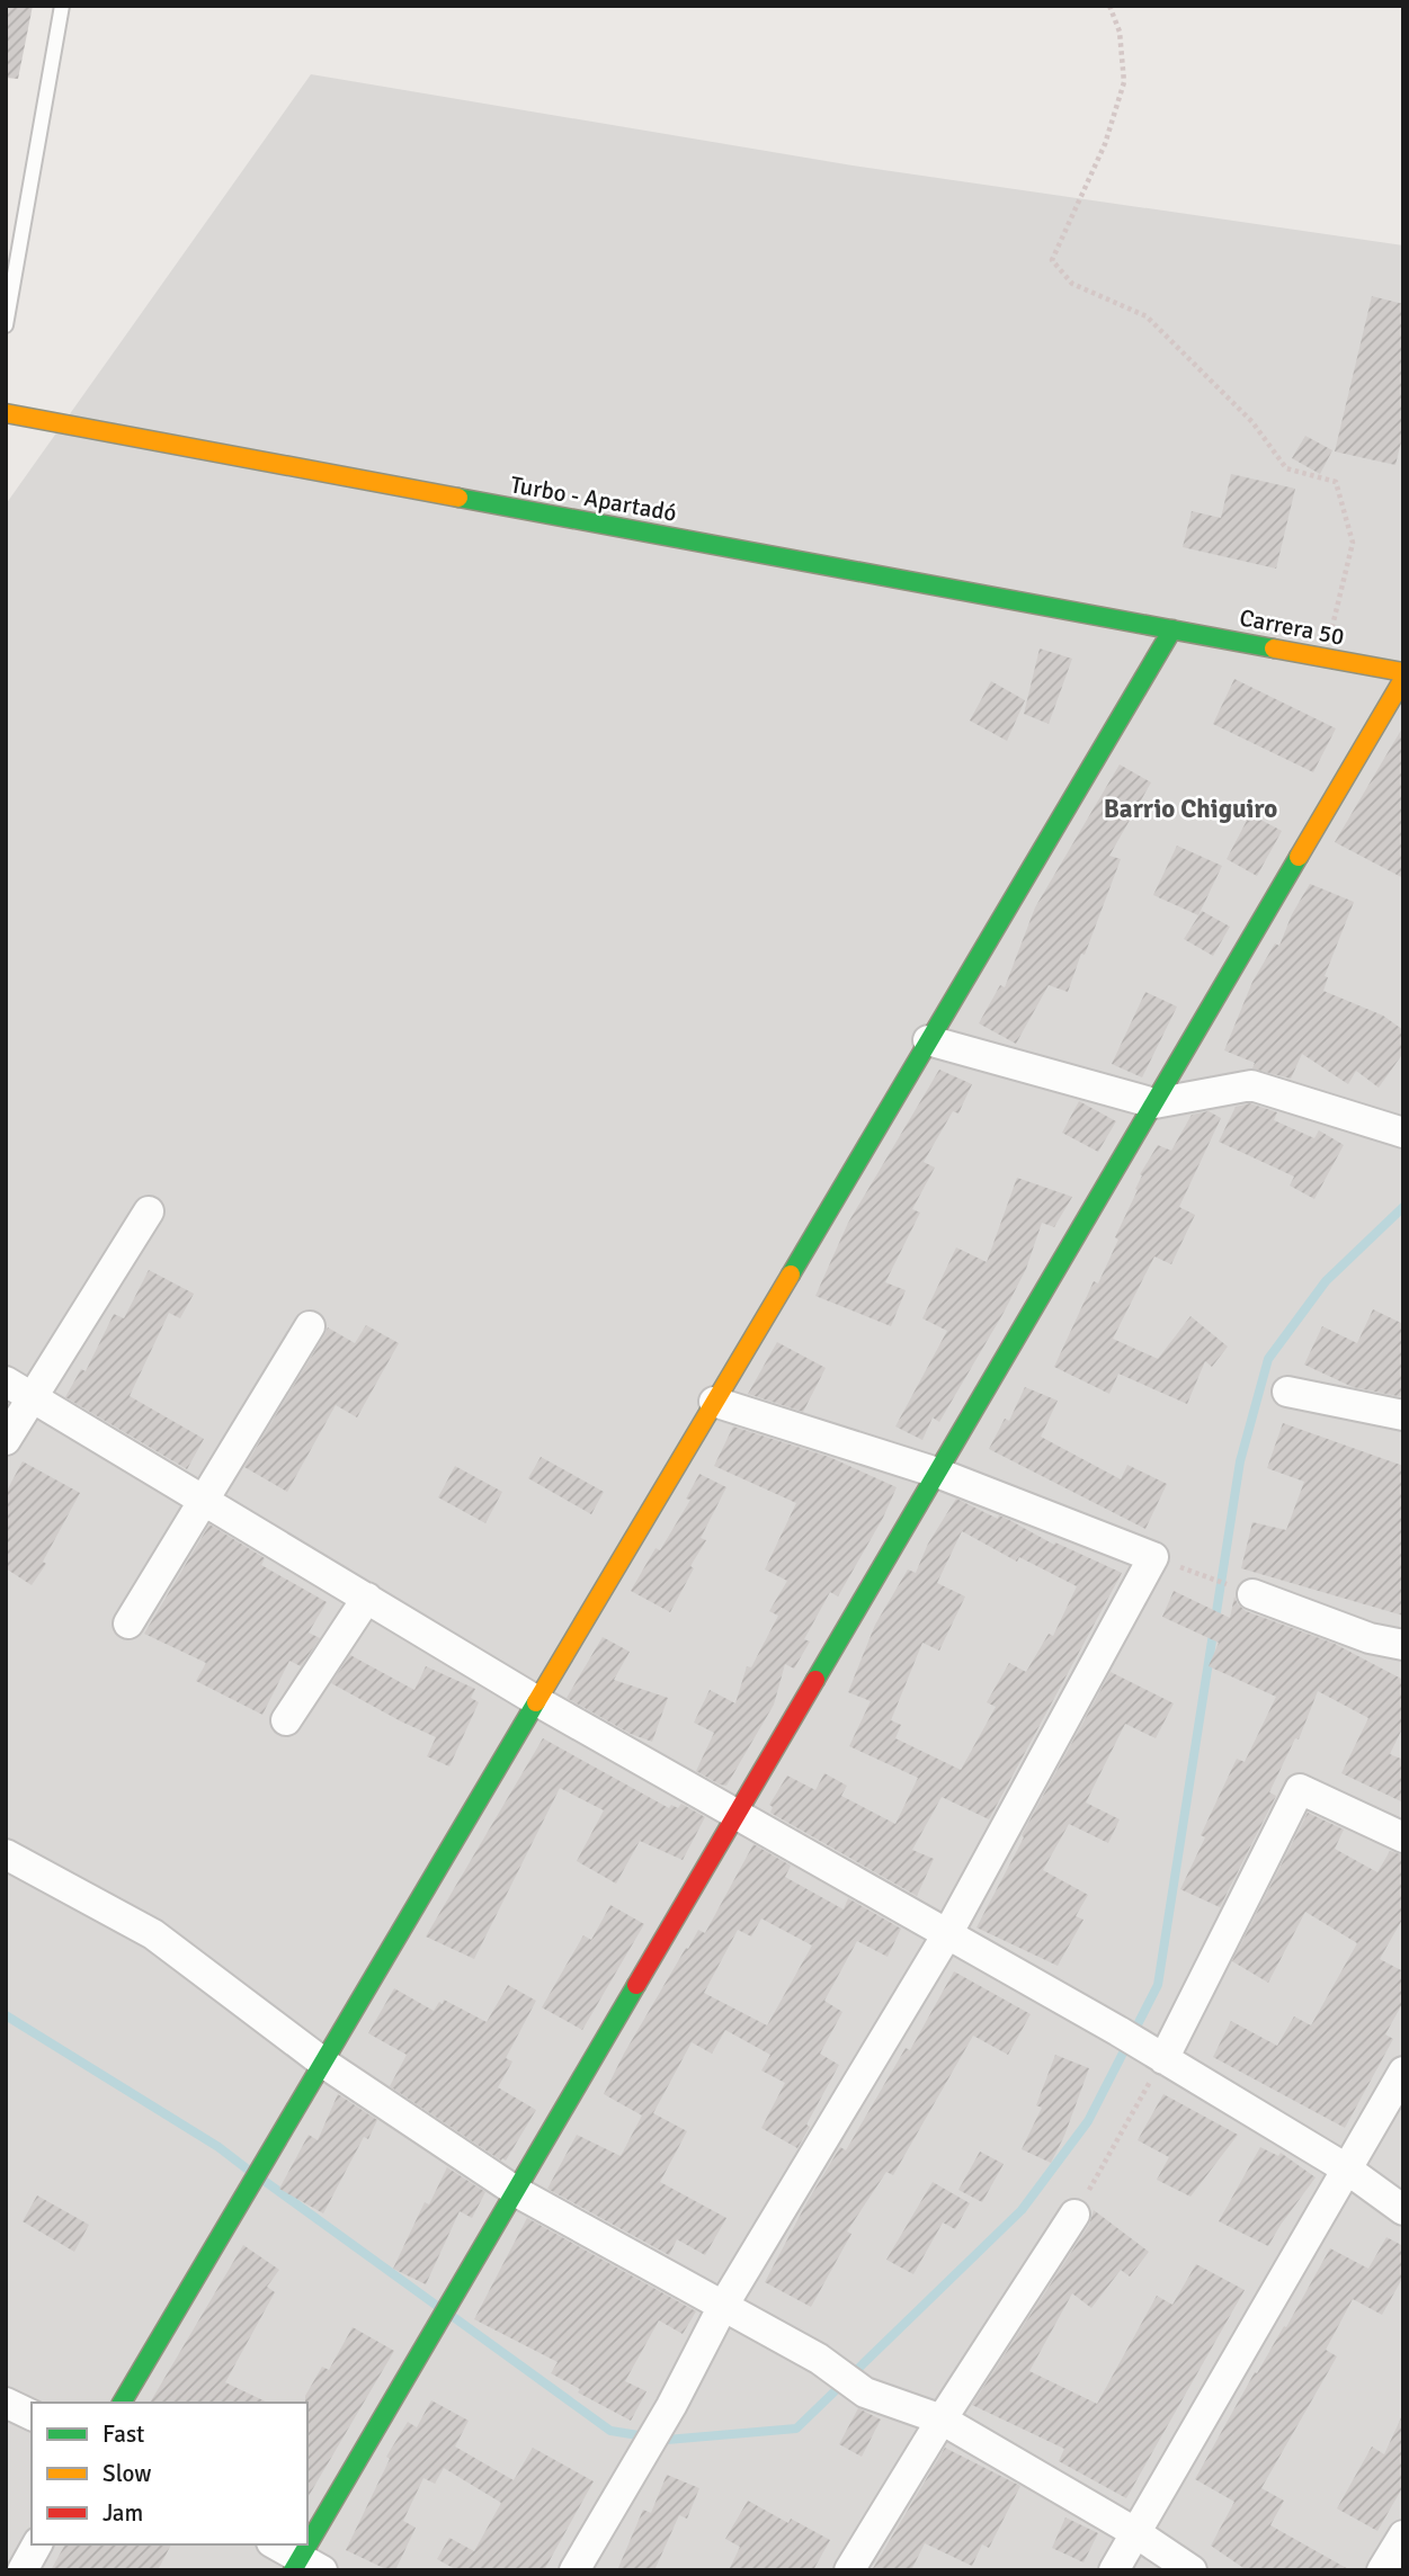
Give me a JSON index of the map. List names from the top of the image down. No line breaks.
{"streets":{"street":["Turbo - Apartadó","Carrera 50"]},"crossings":[["Turbo - Apartadó","Carrera 50"]],"districts":["Barrio Chiguiro"],"legend":["Fast","Slow","Jam"]}
